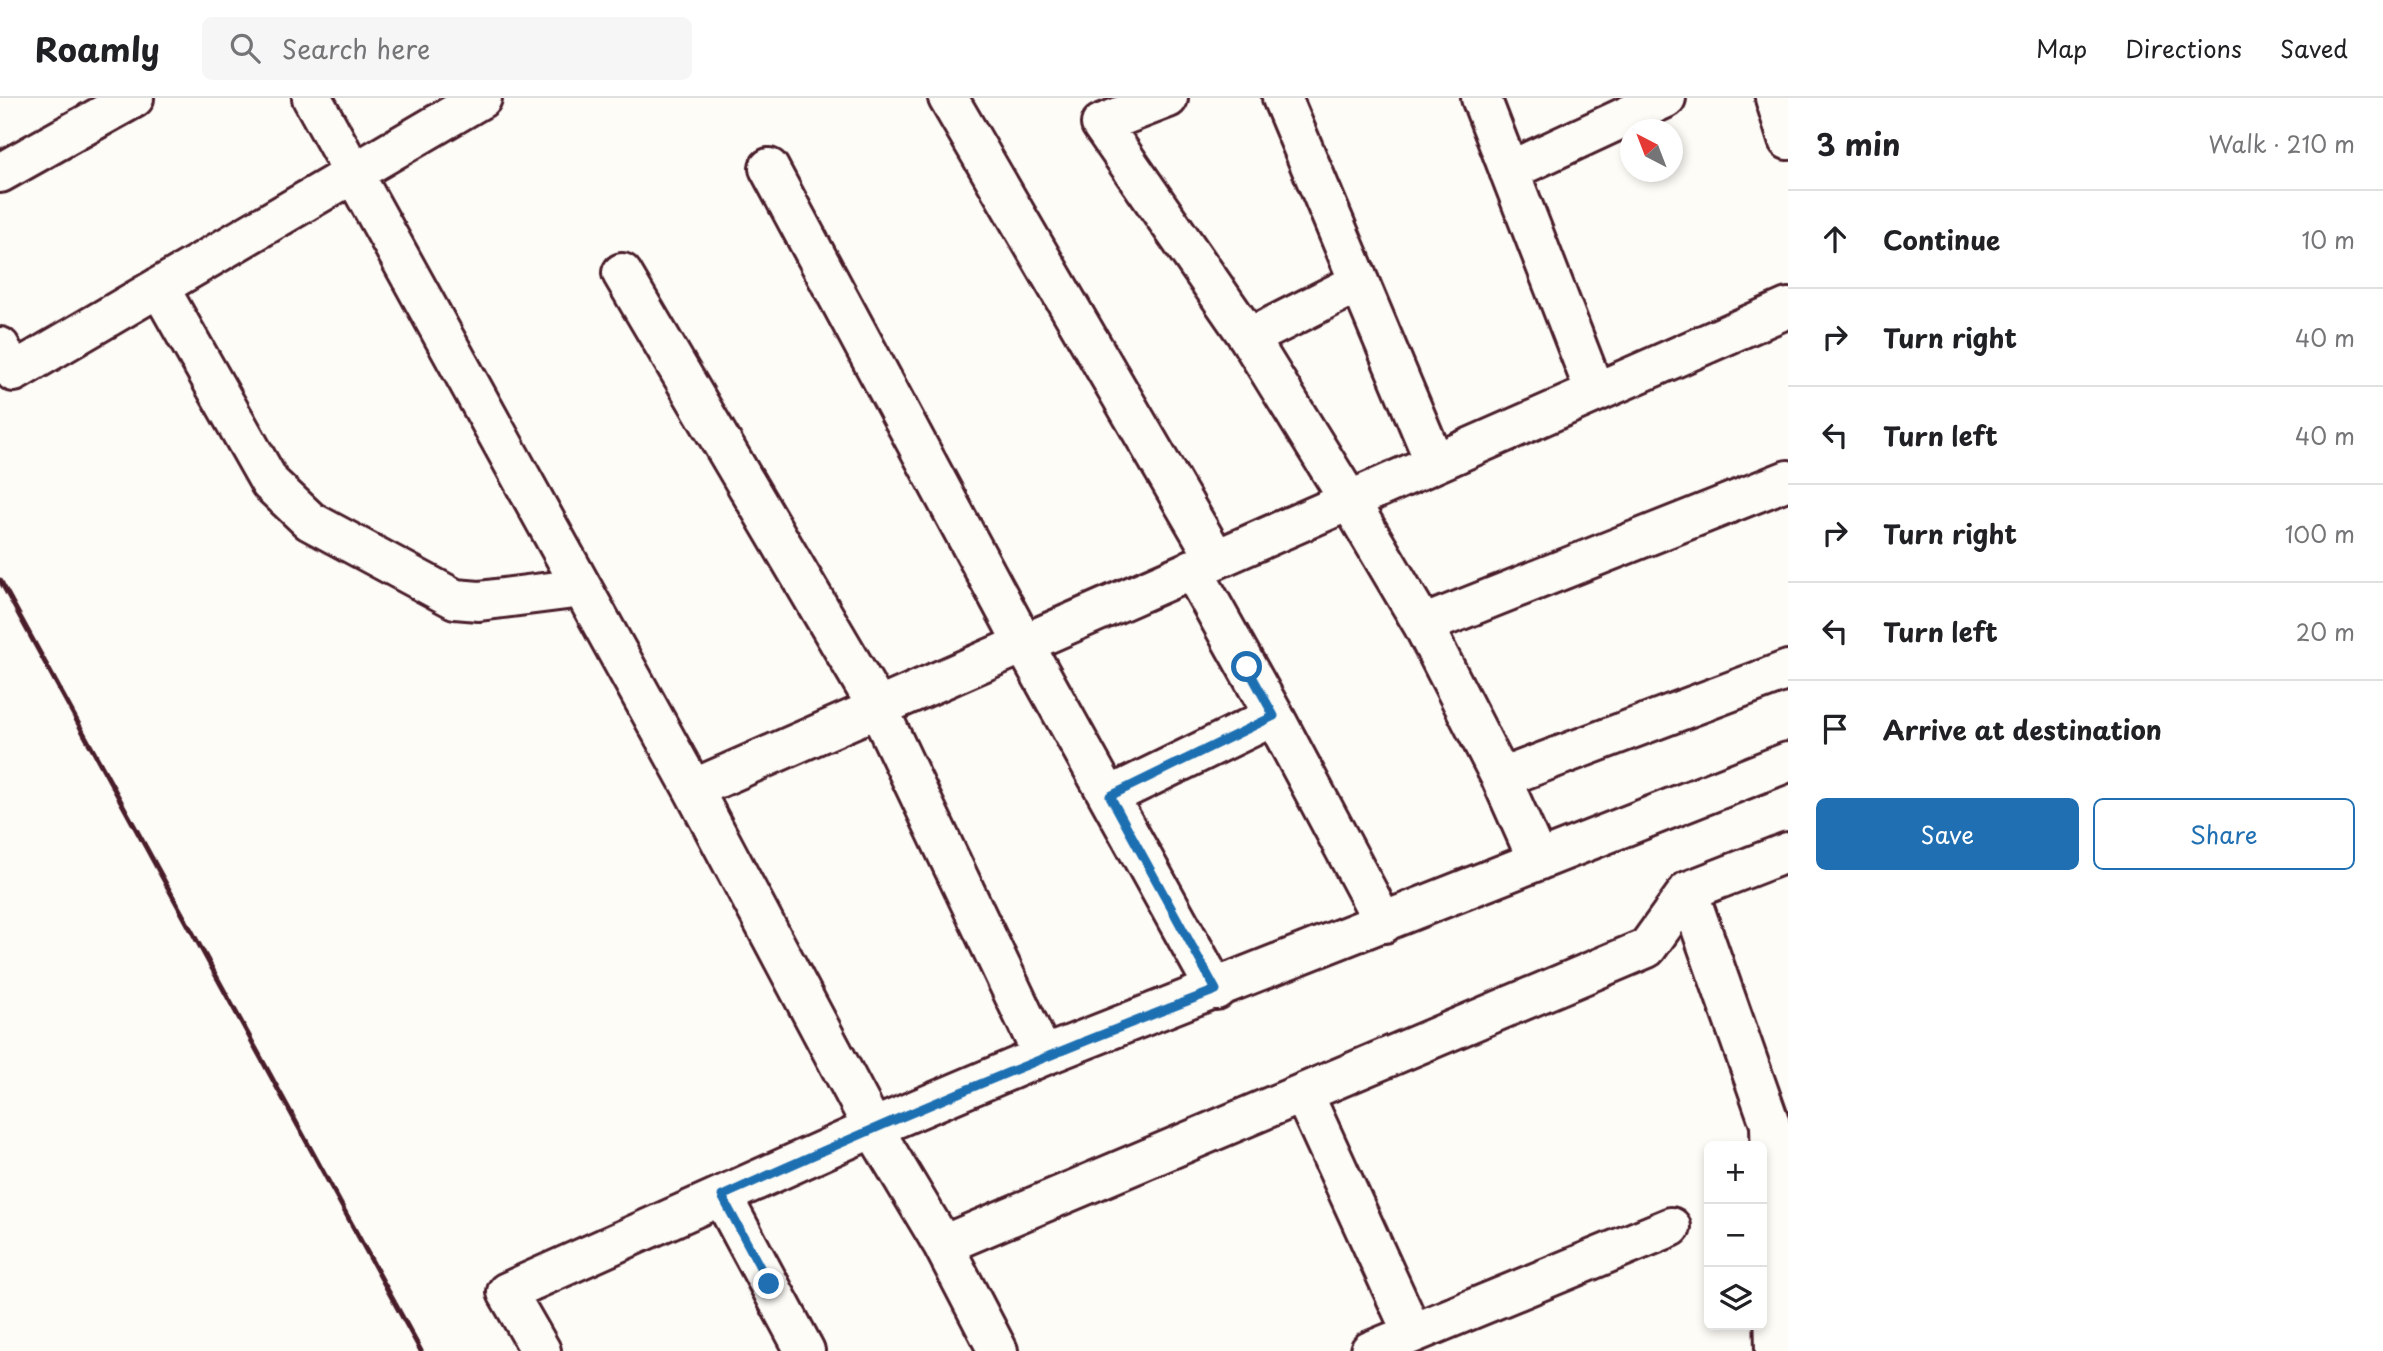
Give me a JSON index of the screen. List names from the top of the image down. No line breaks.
{"north":"top left","page":{"header":"Roamly","search":"Search here","nav":["Map","Directions","Saved"],"heading":["3 min","Walk · 210 m"],"list":[["Continue","10 m"],["Turn right","40 m"],["Turn left","40 m"],["Turn right","100 m"],["Turn left","20 m"],"Arrive at destination"],"buttons":["Save","Share"],"map_buttons":["+","−"]}}
